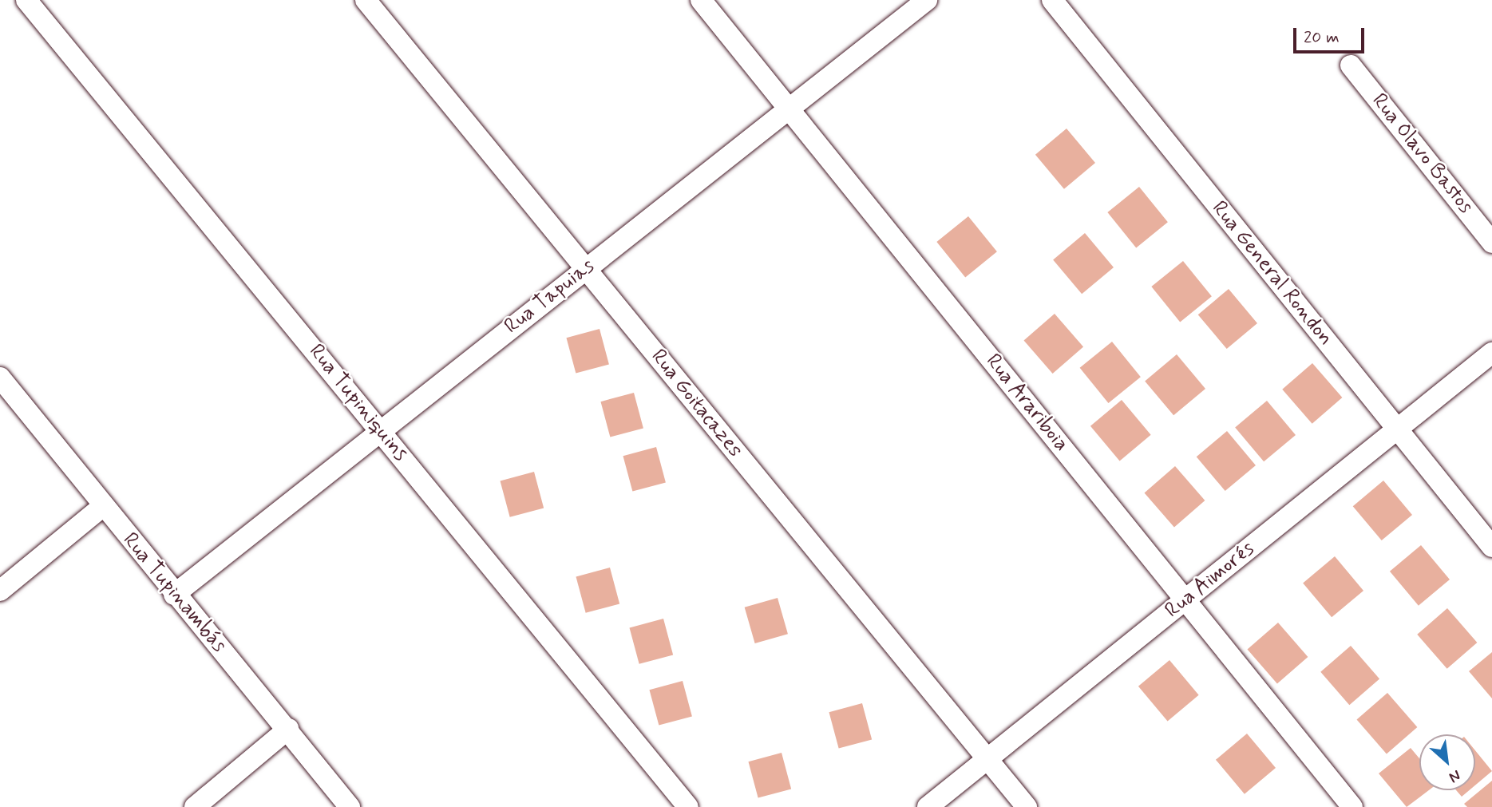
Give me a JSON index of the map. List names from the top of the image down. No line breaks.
{"streets":{"street":["Rua Olavo Bastos","Rua General Rondon","Rua Tapuias","Rua Tupiniquins","Rua Arariboia","Rua Goitacazes","Rua Aimorés","Rua Tupinambás"]},"crossings":[["Rua General Rondon","Rua Aimorés"],["Rua Tapuias","Rua Tupiniquins"],["Rua Tapuias","Rua Arariboia"],["Rua Tapuias","Rua Goitacazes"],["Rua Tapuias","Rua Tupinambás"],["Rua Arariboia","Rua Aimorés"],["Rua Goitacazes","Rua Aimorés"]],"scale_bar":"20 m","north":"bottom right"}
